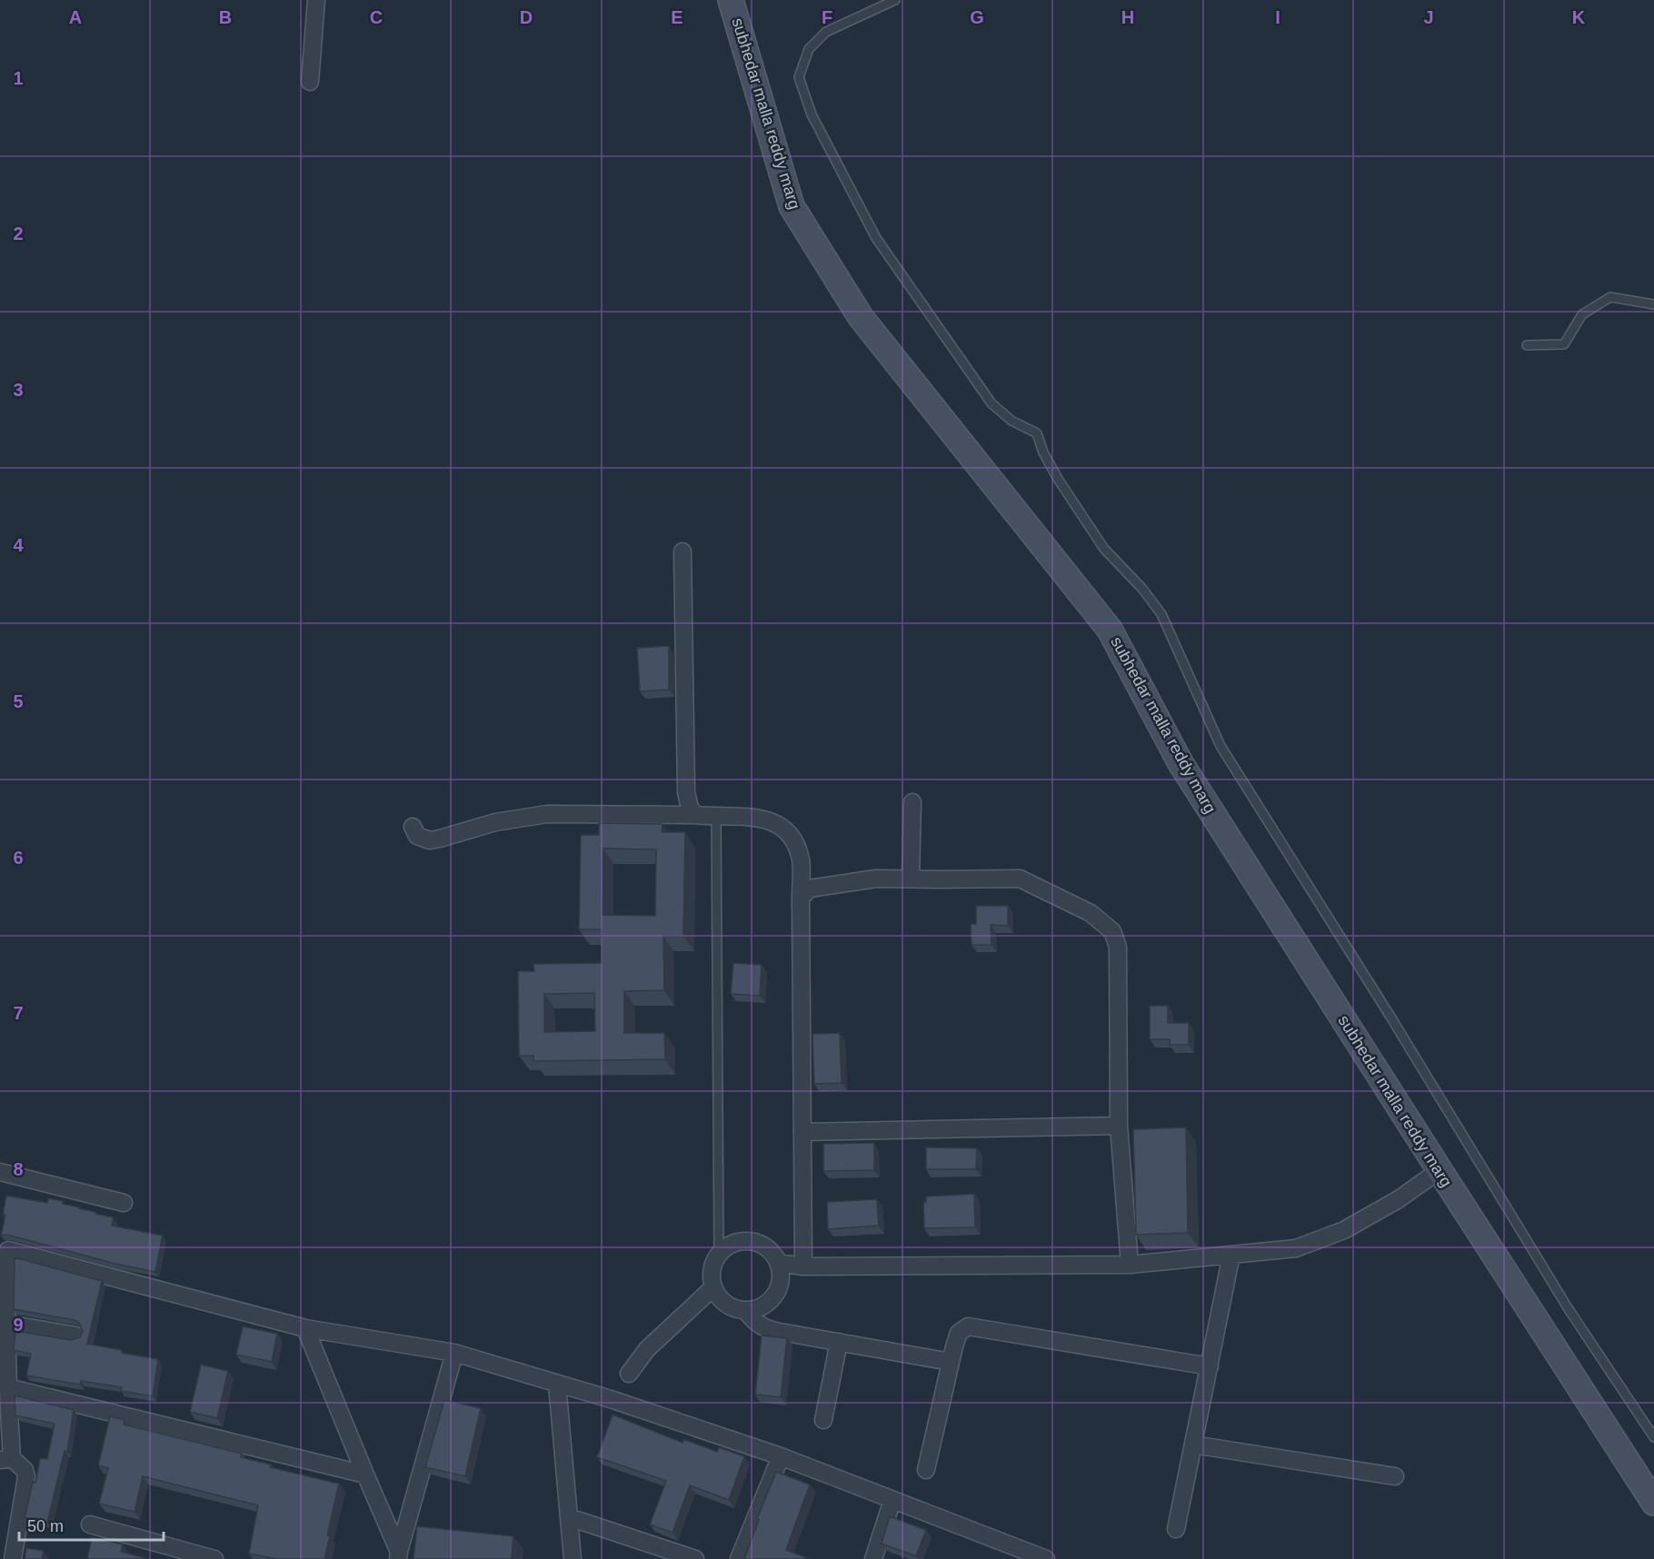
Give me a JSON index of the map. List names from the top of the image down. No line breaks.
{"streets":{"main road":["subhedar malla reddy marg"]},"scale_bar":"50 m","grid":{"columns":["A","B","C","D","E","F","G","H","I","J","K"],"rows":["1","2","3","4","5","6","7","8","9"]}}
